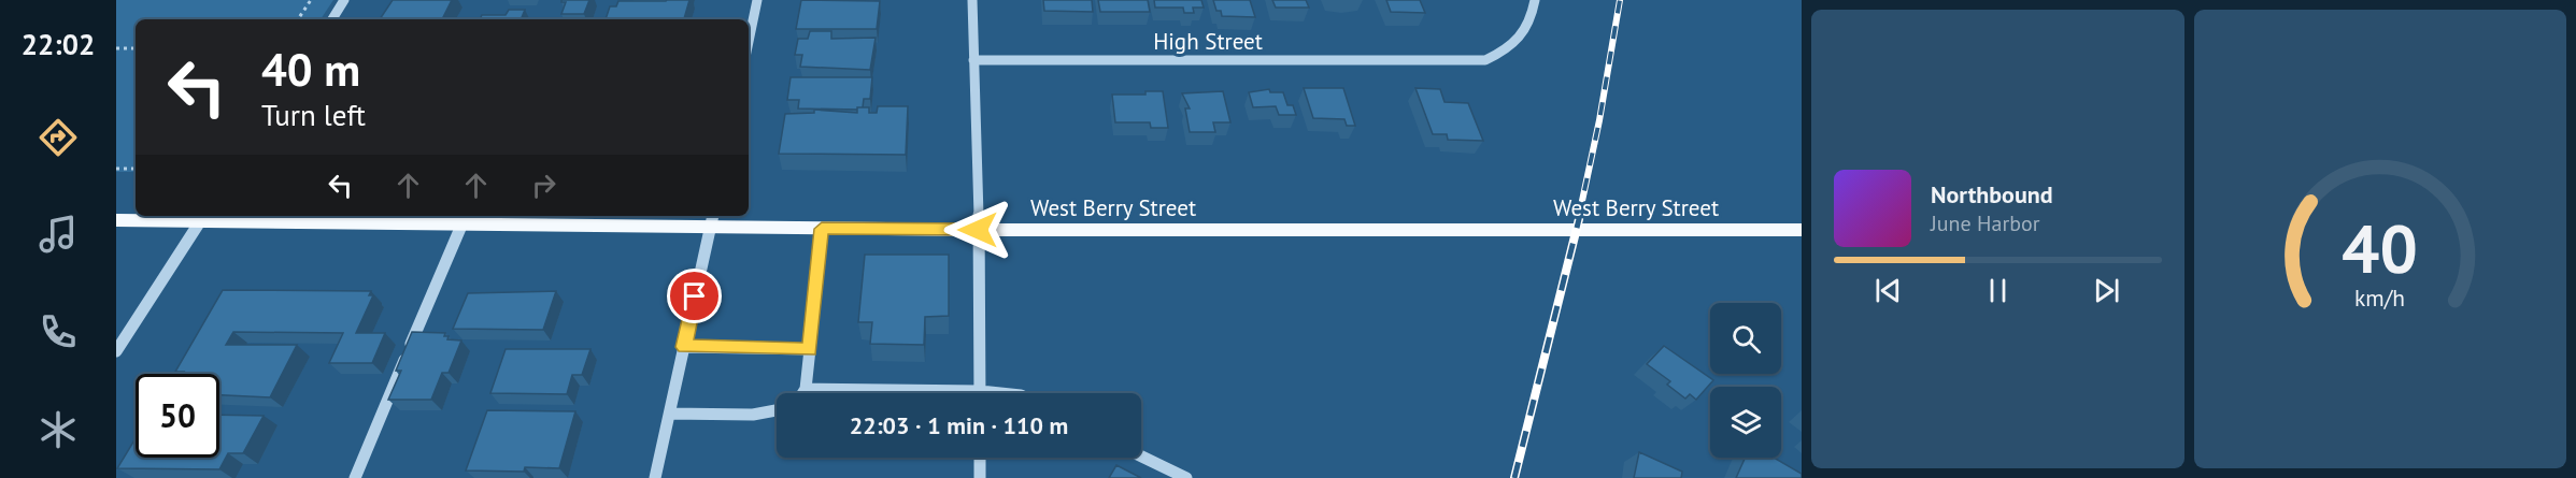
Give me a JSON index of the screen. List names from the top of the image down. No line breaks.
{"streets":{"main road":["West Berry Street"],"street":["High Street"]},"page":{"tabs":"22:02","turn":["40 m","Turn left"],"song":["Northbound","June Harbor"],"limit":"50","trip":"22:03 · 1 min · 110 m","gauge":["40","km/h"]}}
